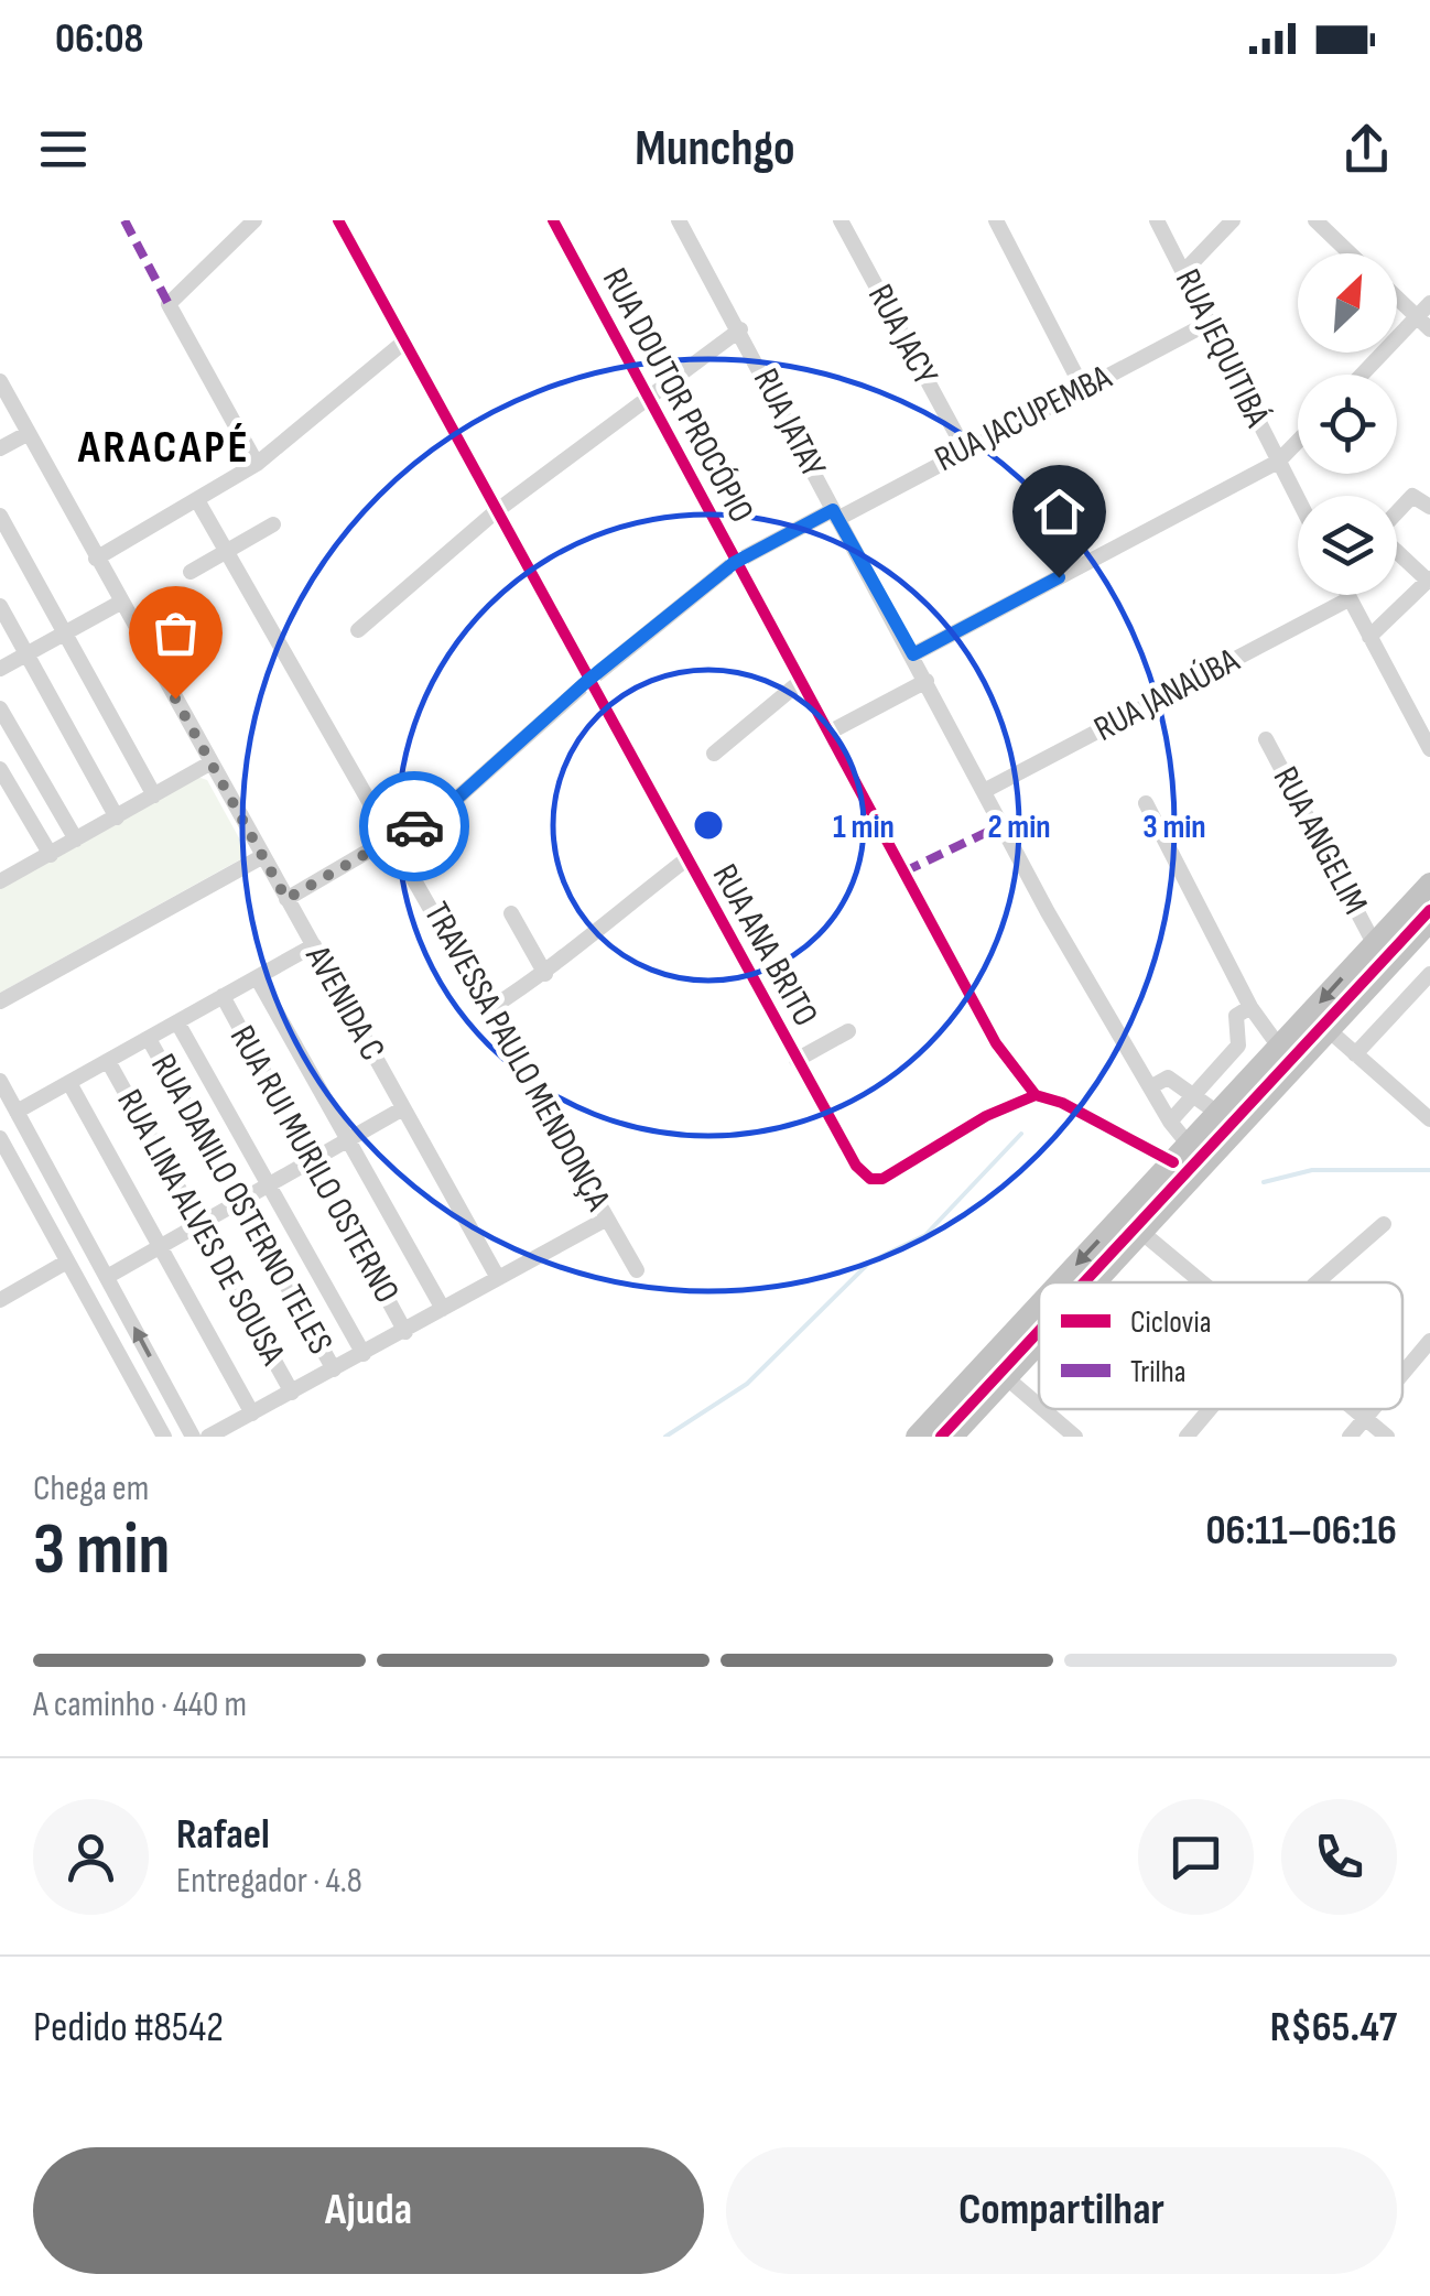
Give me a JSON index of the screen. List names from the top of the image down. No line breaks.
{"streets":{"street":["RUA JACY","RUA JEQUITIBÁ","RUA DOUTOR PROCÓPIO","RUA JACUPEMBA","RUA JATAY","RUA JANAÚBA","RUA ANGELIM","RUA ANA BRITO","AVENIDA C","TRAVESSA PAULO MENDONÇA","RUA RUI MURILO OSTERNO","RUA DANILO OSTERNO TELES","RUA LINA ALVES DE SOUSA"]},"crossings":[["RUA JACY","RUA JACUPEMBA"],["RUA JEQUITIBÁ","RUA JACUPEMBA"],["RUA DOUTOR PROCÓPIO","RUA JACUPEMBA"],["RUA DOUTOR PROCÓPIO","RUA ANA BRITO"],["RUA JACUPEMBA","RUA JATAY"],["RUA JACUPEMBA","RUA ANA BRITO"],["RUA JACUPEMBA","AVENIDA C"],["RUA JACUPEMBA","TRAVESSA PAULO MENDONÇA"],["RUA JATAY","RUA JANAÚBA"]],"districts":["ARACAPÉ"],"legend":["Ciclovia","Trilha"],"north":"top right","page":{"status":"06:08","header":"Munchgo","heading":["3 min","Chega em","06:11–06:16"],"panel":["Rafael","Entregador · 4.8","Pedido #8542","R$65.47"],"bar":"A caminho · 440 m","buttons":["Ajuda","Compartilhar"]},"rings":["1 min","2 min","3 min"]}
